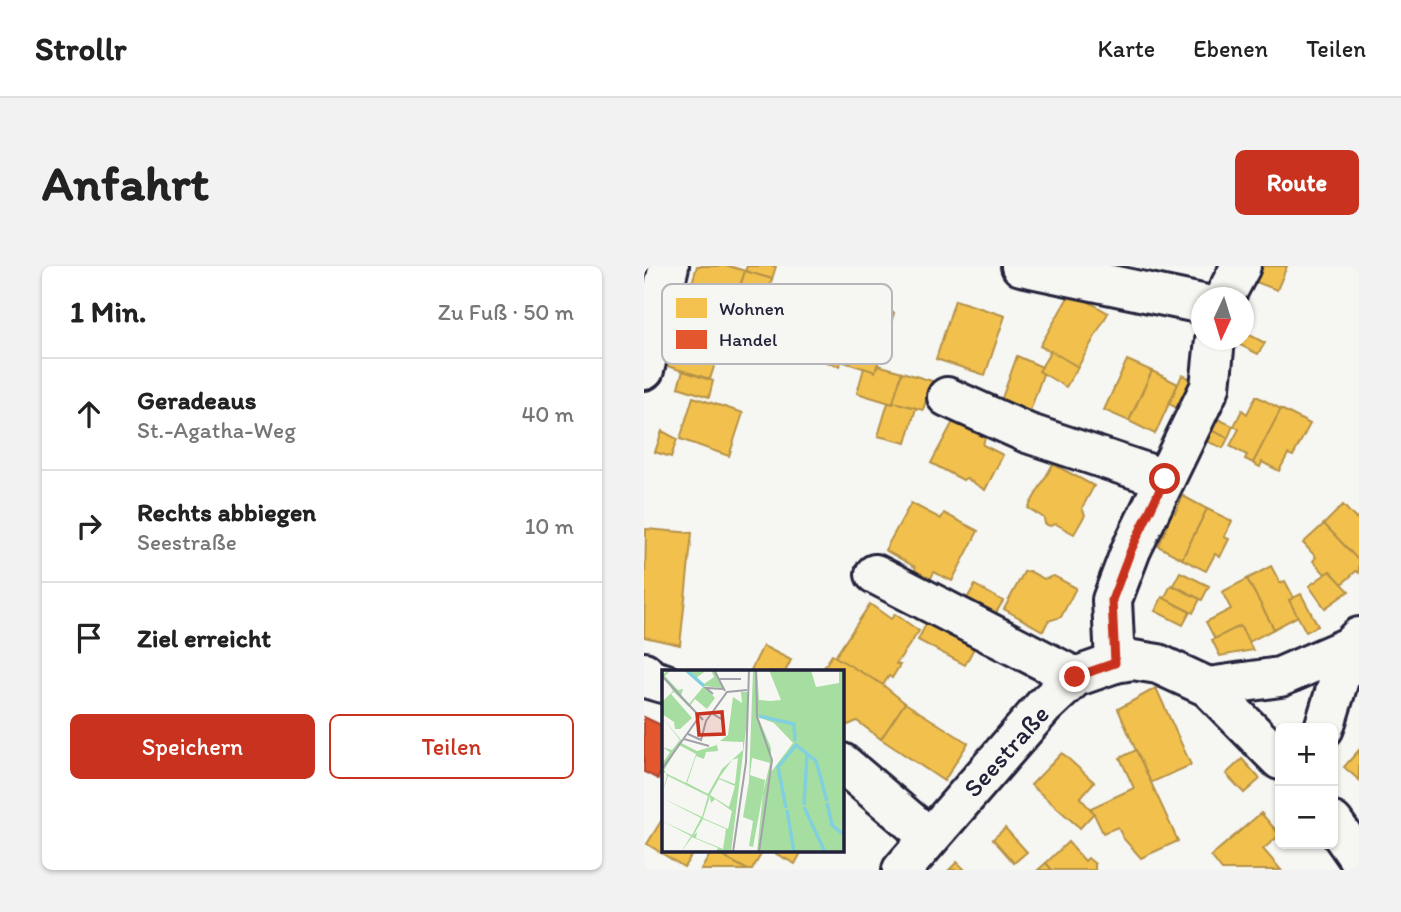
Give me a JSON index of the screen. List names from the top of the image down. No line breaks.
{"streets":{"street":["Seestraße"]},"legend":["Wohnen","Handel"],"north":"bottom","page":{"header":"Strollr","nav":["Karte","Ebenen","Teilen"],"buttons":["Route",["Speichern","Teilen"]],"title":"Anfahrt","heading":["1 Min.","Zu Fuß · 50 m"],"list":[["Geradeaus","St.-Agatha-Weg","40 m"],["Rechts abbiegen","Seestraße","10 m"],"Ziel erreicht"],"map_buttons":["+","−"]}}
